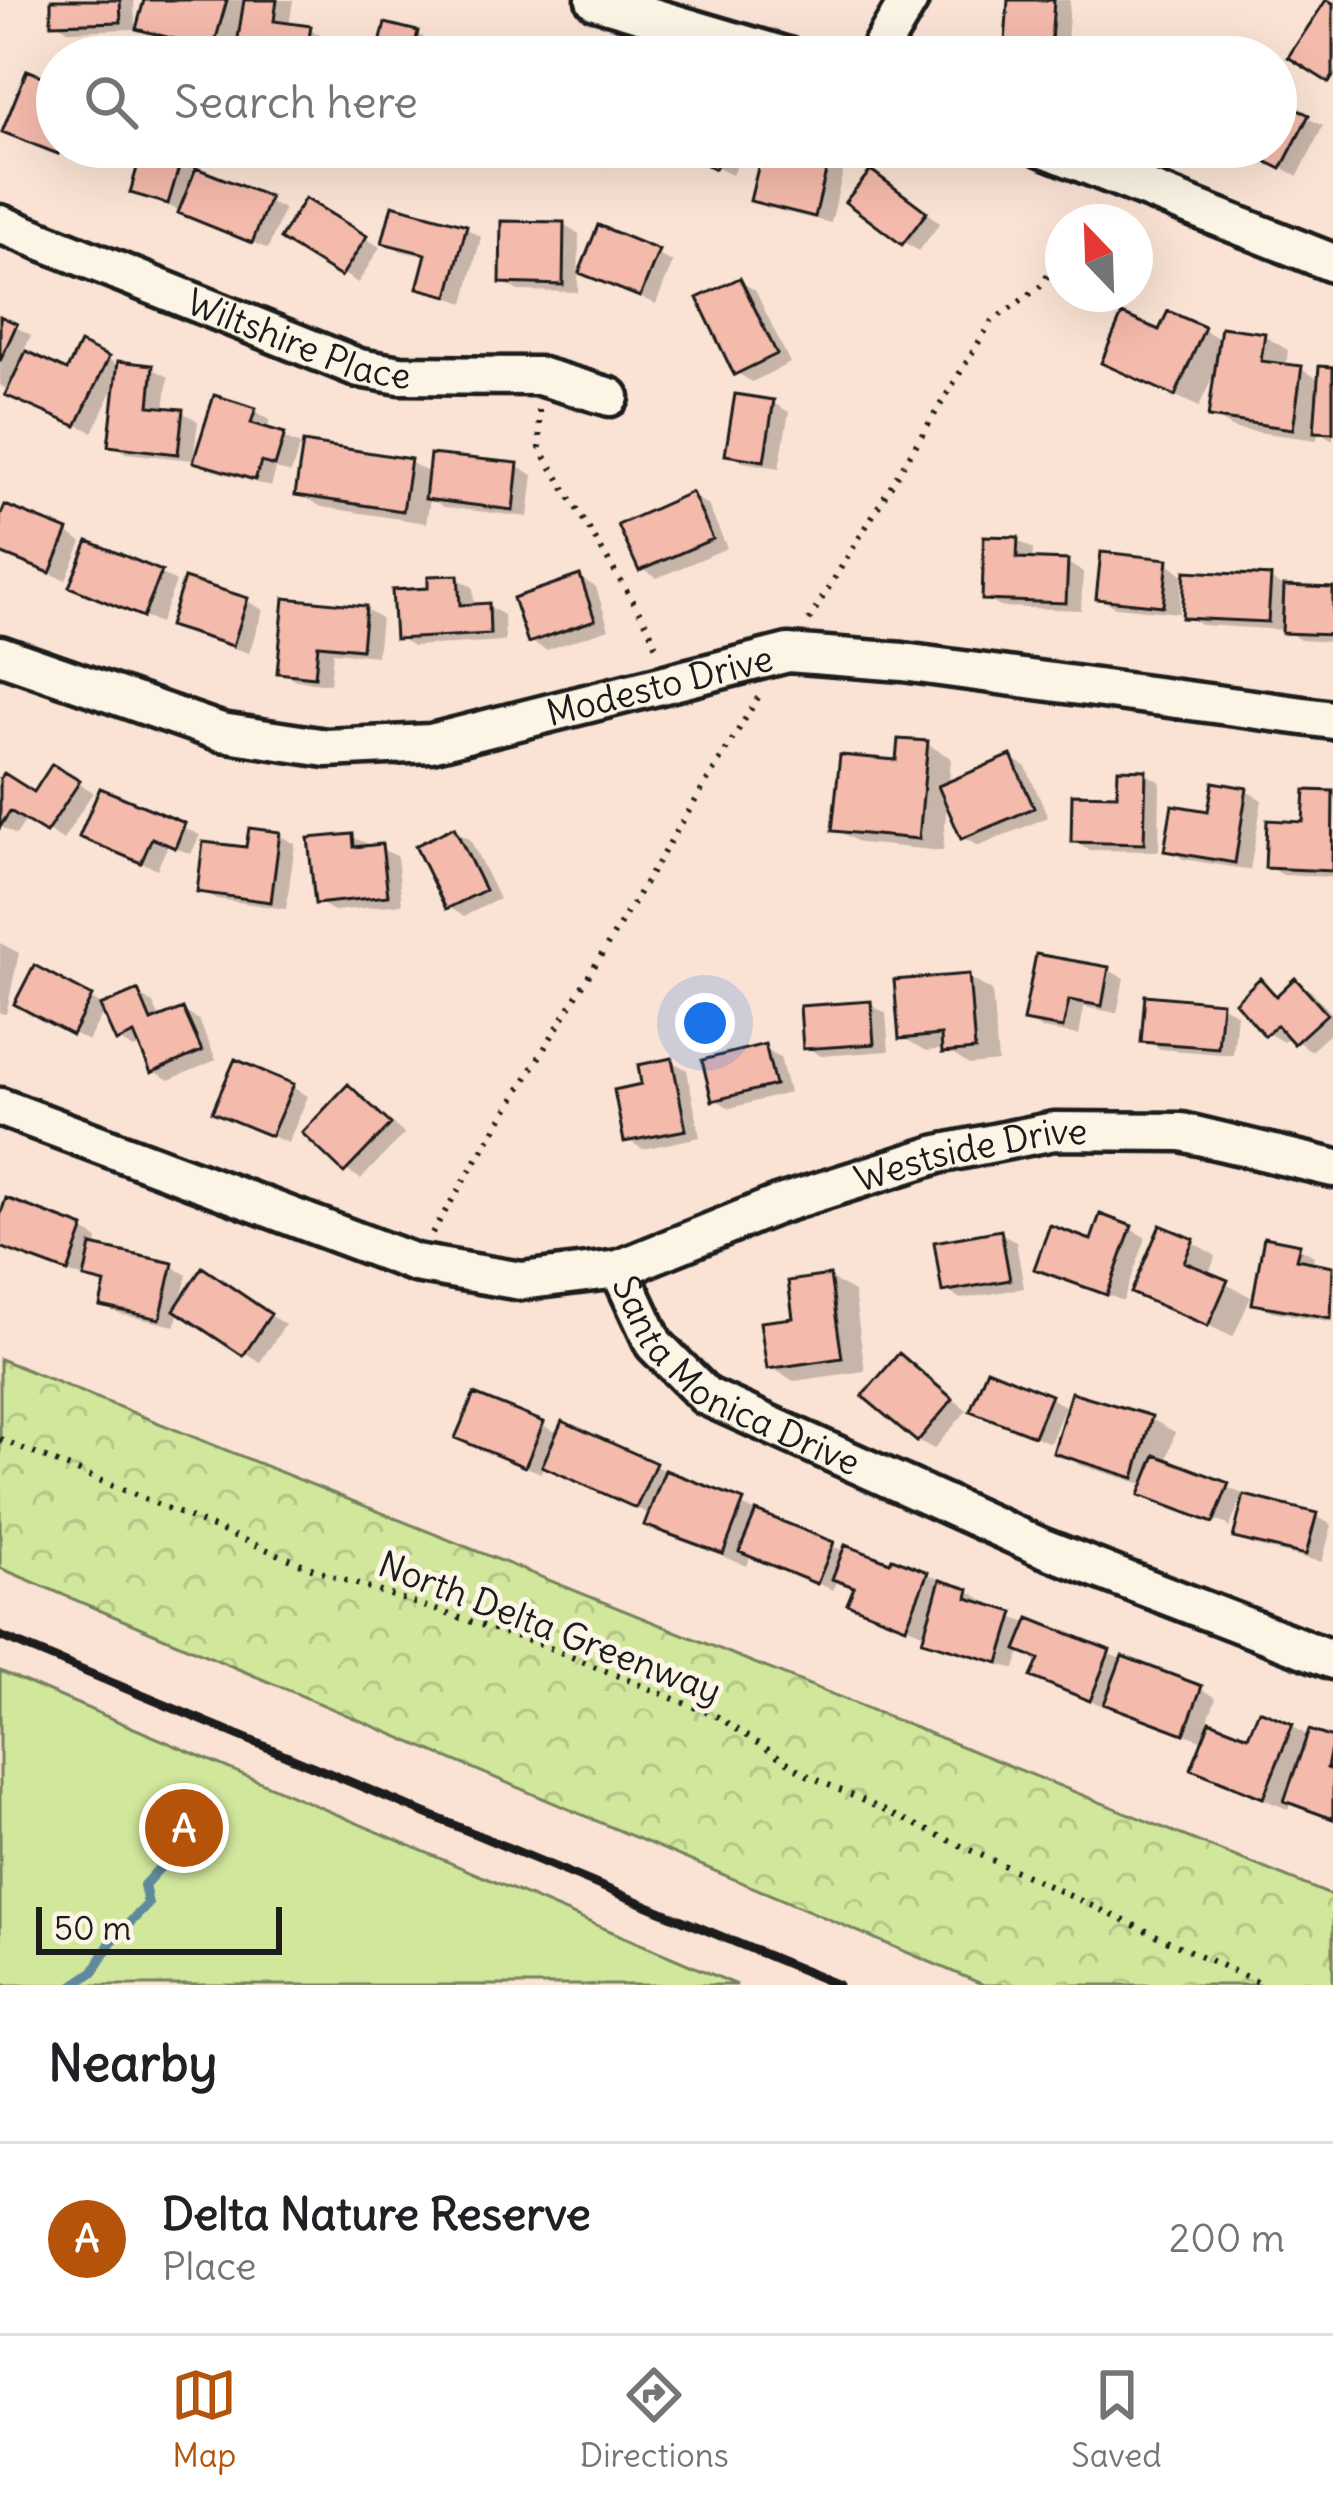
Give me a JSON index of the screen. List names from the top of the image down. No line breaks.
{"streets":{"street":["Wiltshire Place","Modesto Drive","Westside Drive","Santa Monica Drive"],"path":["North Delta Greenway"]},"crossings":[["Westside Drive","Santa Monica Drive"]],"scale_bar":"50 m","north":"top left","page":{"search":"Search here","pins":"A","scale":"50 m","heading":"Nearby","list":[{"mark":"A","name":"Delta Nature Reserve","note":"Place","value":"200 m"}],"nav":["Map","Directions","Saved"]}}
